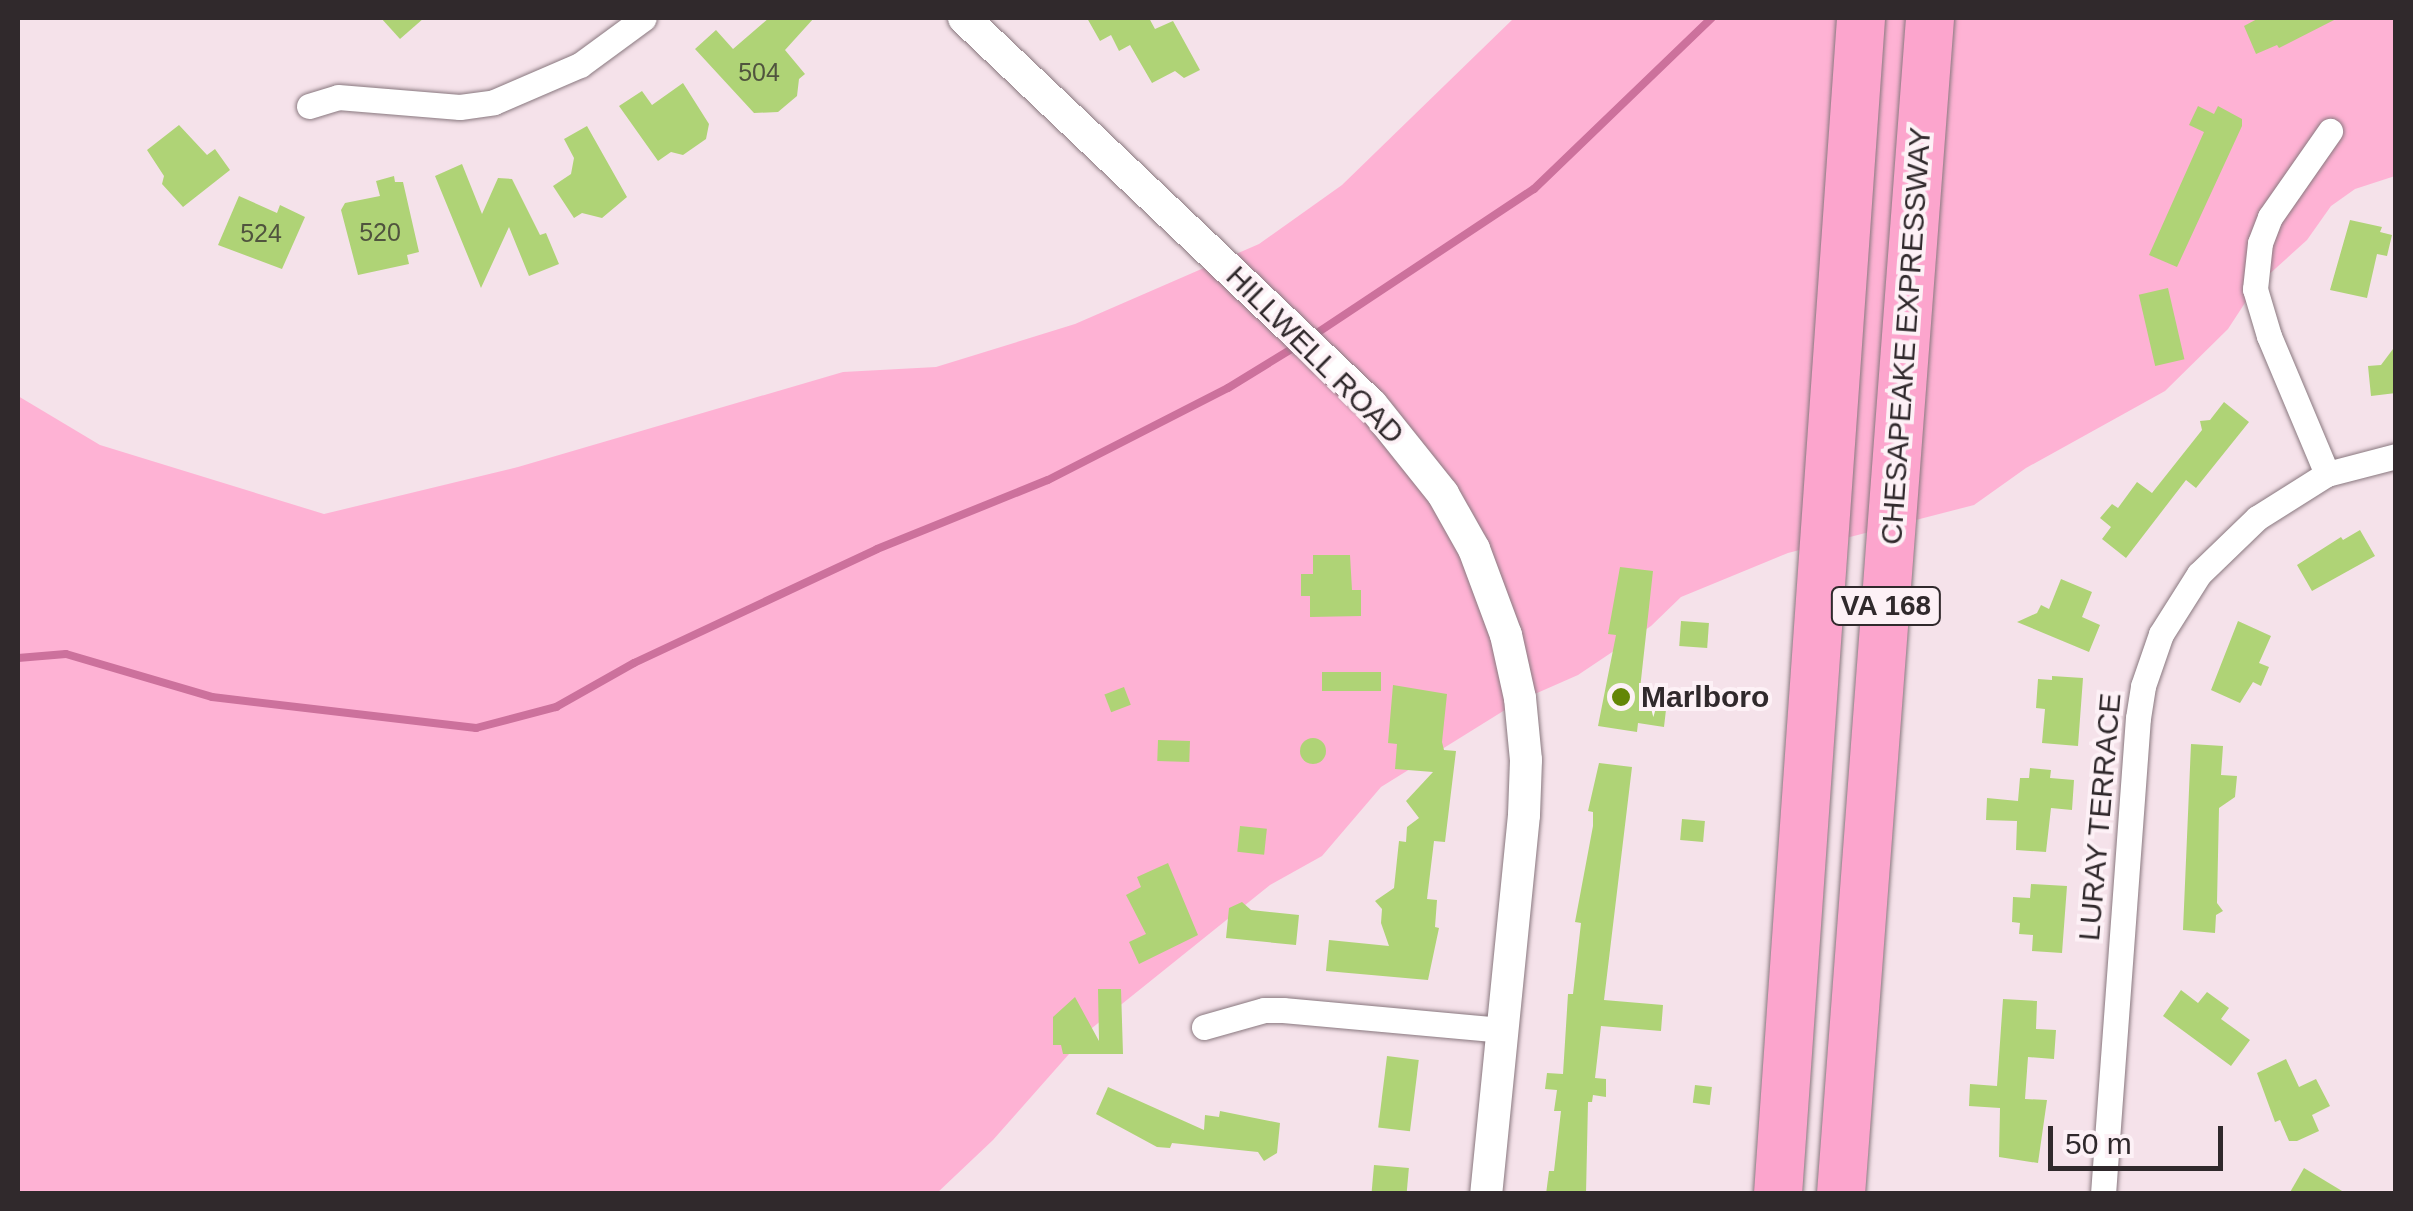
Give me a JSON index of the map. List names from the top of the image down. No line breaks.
{"streets":{"highway":["CHESAPEAKE EXPRESSWAY","VA 168"],"street":["HILLWELL ROAD","LURAY TERRACE"]},"places":["Marlboro"],"house_numbers":["504","520","524"],"scale_bar":"50 m"}
